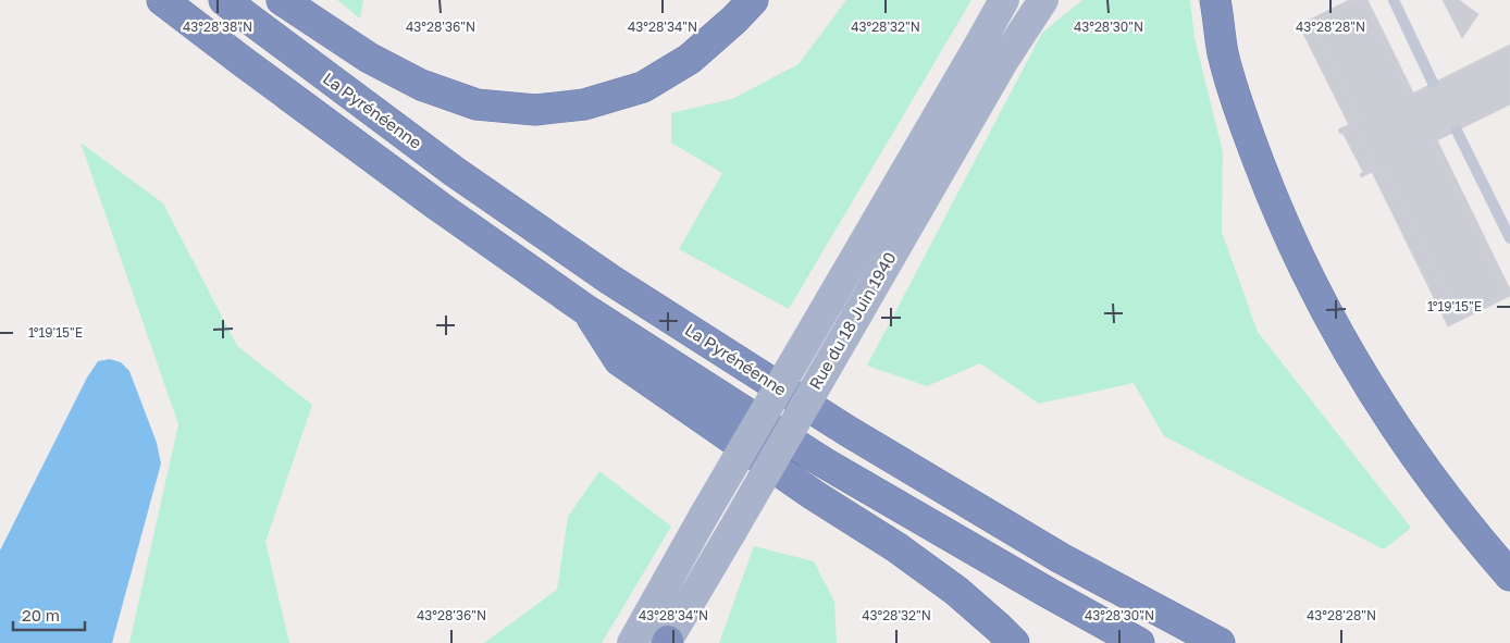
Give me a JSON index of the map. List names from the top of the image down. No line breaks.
{"streets":{"highway":["La Pyrénéenne"],"main road":["Rue du 18 Juin 1940"]},"scale_bar":"20 m","coordinates":["43°28'38\"N","43°28'36\"N","43°28'34\"N","43°28'32\"N","43°28'30\"N","43°28'28\"N","1°19'15\"E"]}
